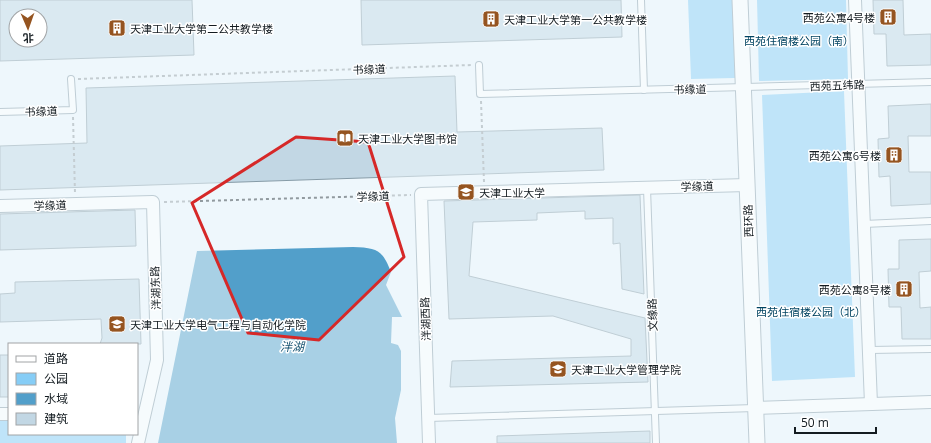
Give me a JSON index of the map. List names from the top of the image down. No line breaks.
{"streets":{"street":["学缘道","西环路","泮湖东路","泮湖西路"],"lane":["书缘道","西苑五纬路","文缘路"]},"crossings":[["书缘道","西苑五纬路"],["书缘道","西环路"],["西苑五纬路","西环路"],["学缘道","西环路"],["学缘道","泮湖东路"],["学缘道","文缘路"],["学缘道","泮湖西路"]],"water":["泮湖"],"parks":["西苑住宿楼公园（南）","西苑住宿楼公园（北）"],"places":{"building":["西苑公寓4号楼","天津工业大学第一公共教学楼","天津工业大学第二公共教学楼","西苑公寓6号楼","西苑公寓8号楼"],"library":["天津工业大学图书馆"],"school or university":["天津工业大学","天津工业大学电气工程与自动化学院","天津工业大学管理学院"]},"legend":["道路","公园","水域","建筑"],"scale_bar":"50 m","north":"bottom"}
